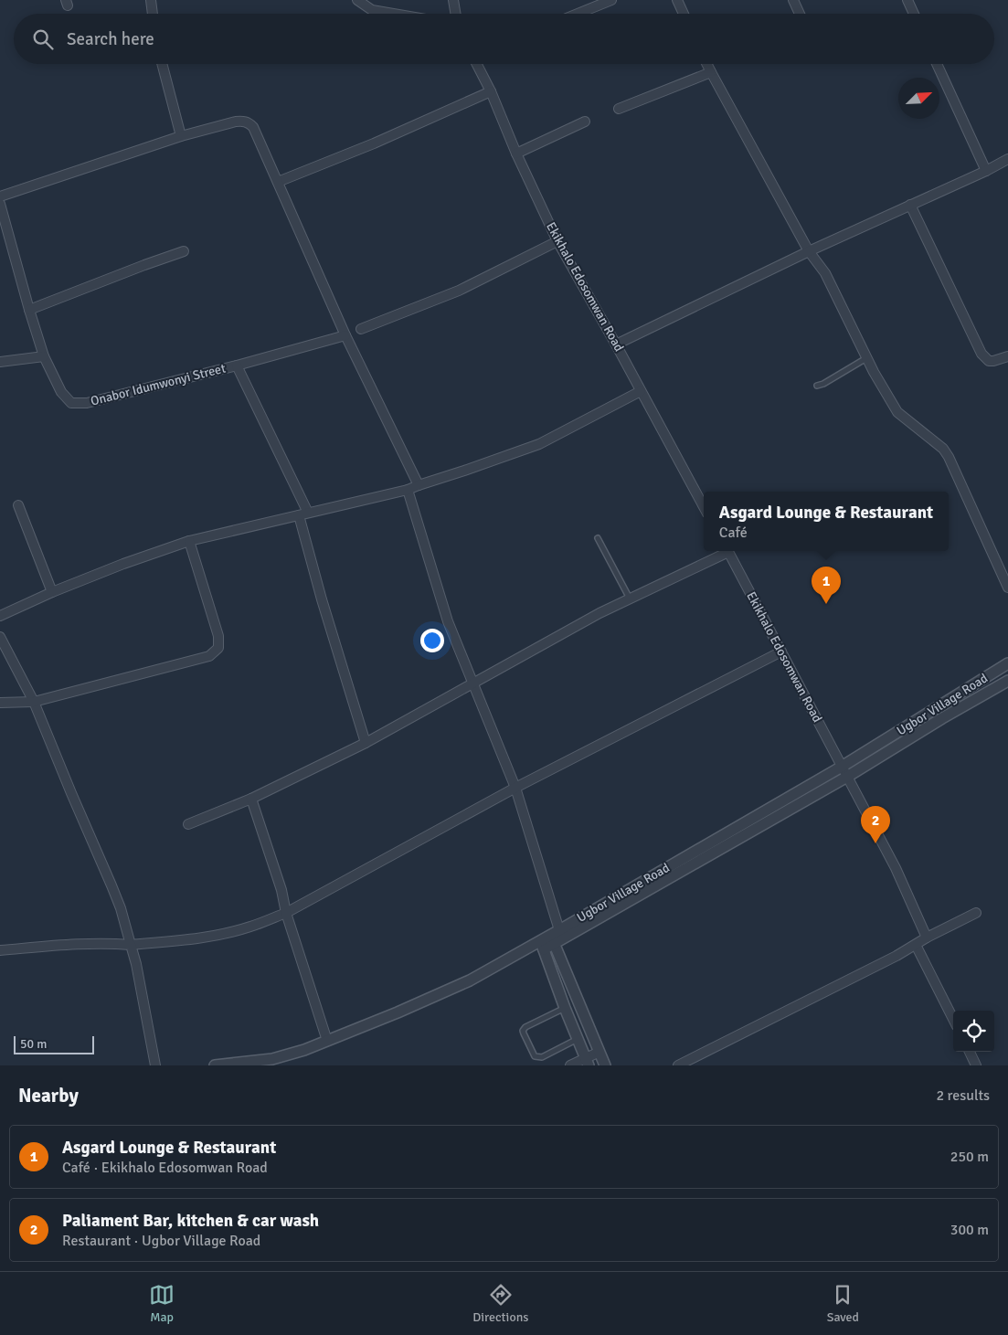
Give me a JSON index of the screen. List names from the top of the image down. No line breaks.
{"streets":{"street":["Ekikhalo Edosomwan Road","Onabor Idumwonyi Street","Ugbor Village Road"]},"crossings":[["Ekikhalo Edosomwan Road","Ugbor Village Road"]],"scale_bar":"50 m","north":"top right","page":{"search":"Search here","popup":["Asgard Lounge & Restaurant","Café"],"pins":["1","2"],"scale":"50 m","heading":["Nearby","2 results"],"list":[{"mark":"1","name":"Asgard Lounge & Restaurant","note":"Café · Ekikhalo Edosomwan Road","value":"250 m"},{"mark":"2","name":"Paliament Bar, kitchen & car wash","note":"Restaurant · Ugbor Village Road","value":"300 m"}],"nav":["Map","Directions","Saved"]}}
